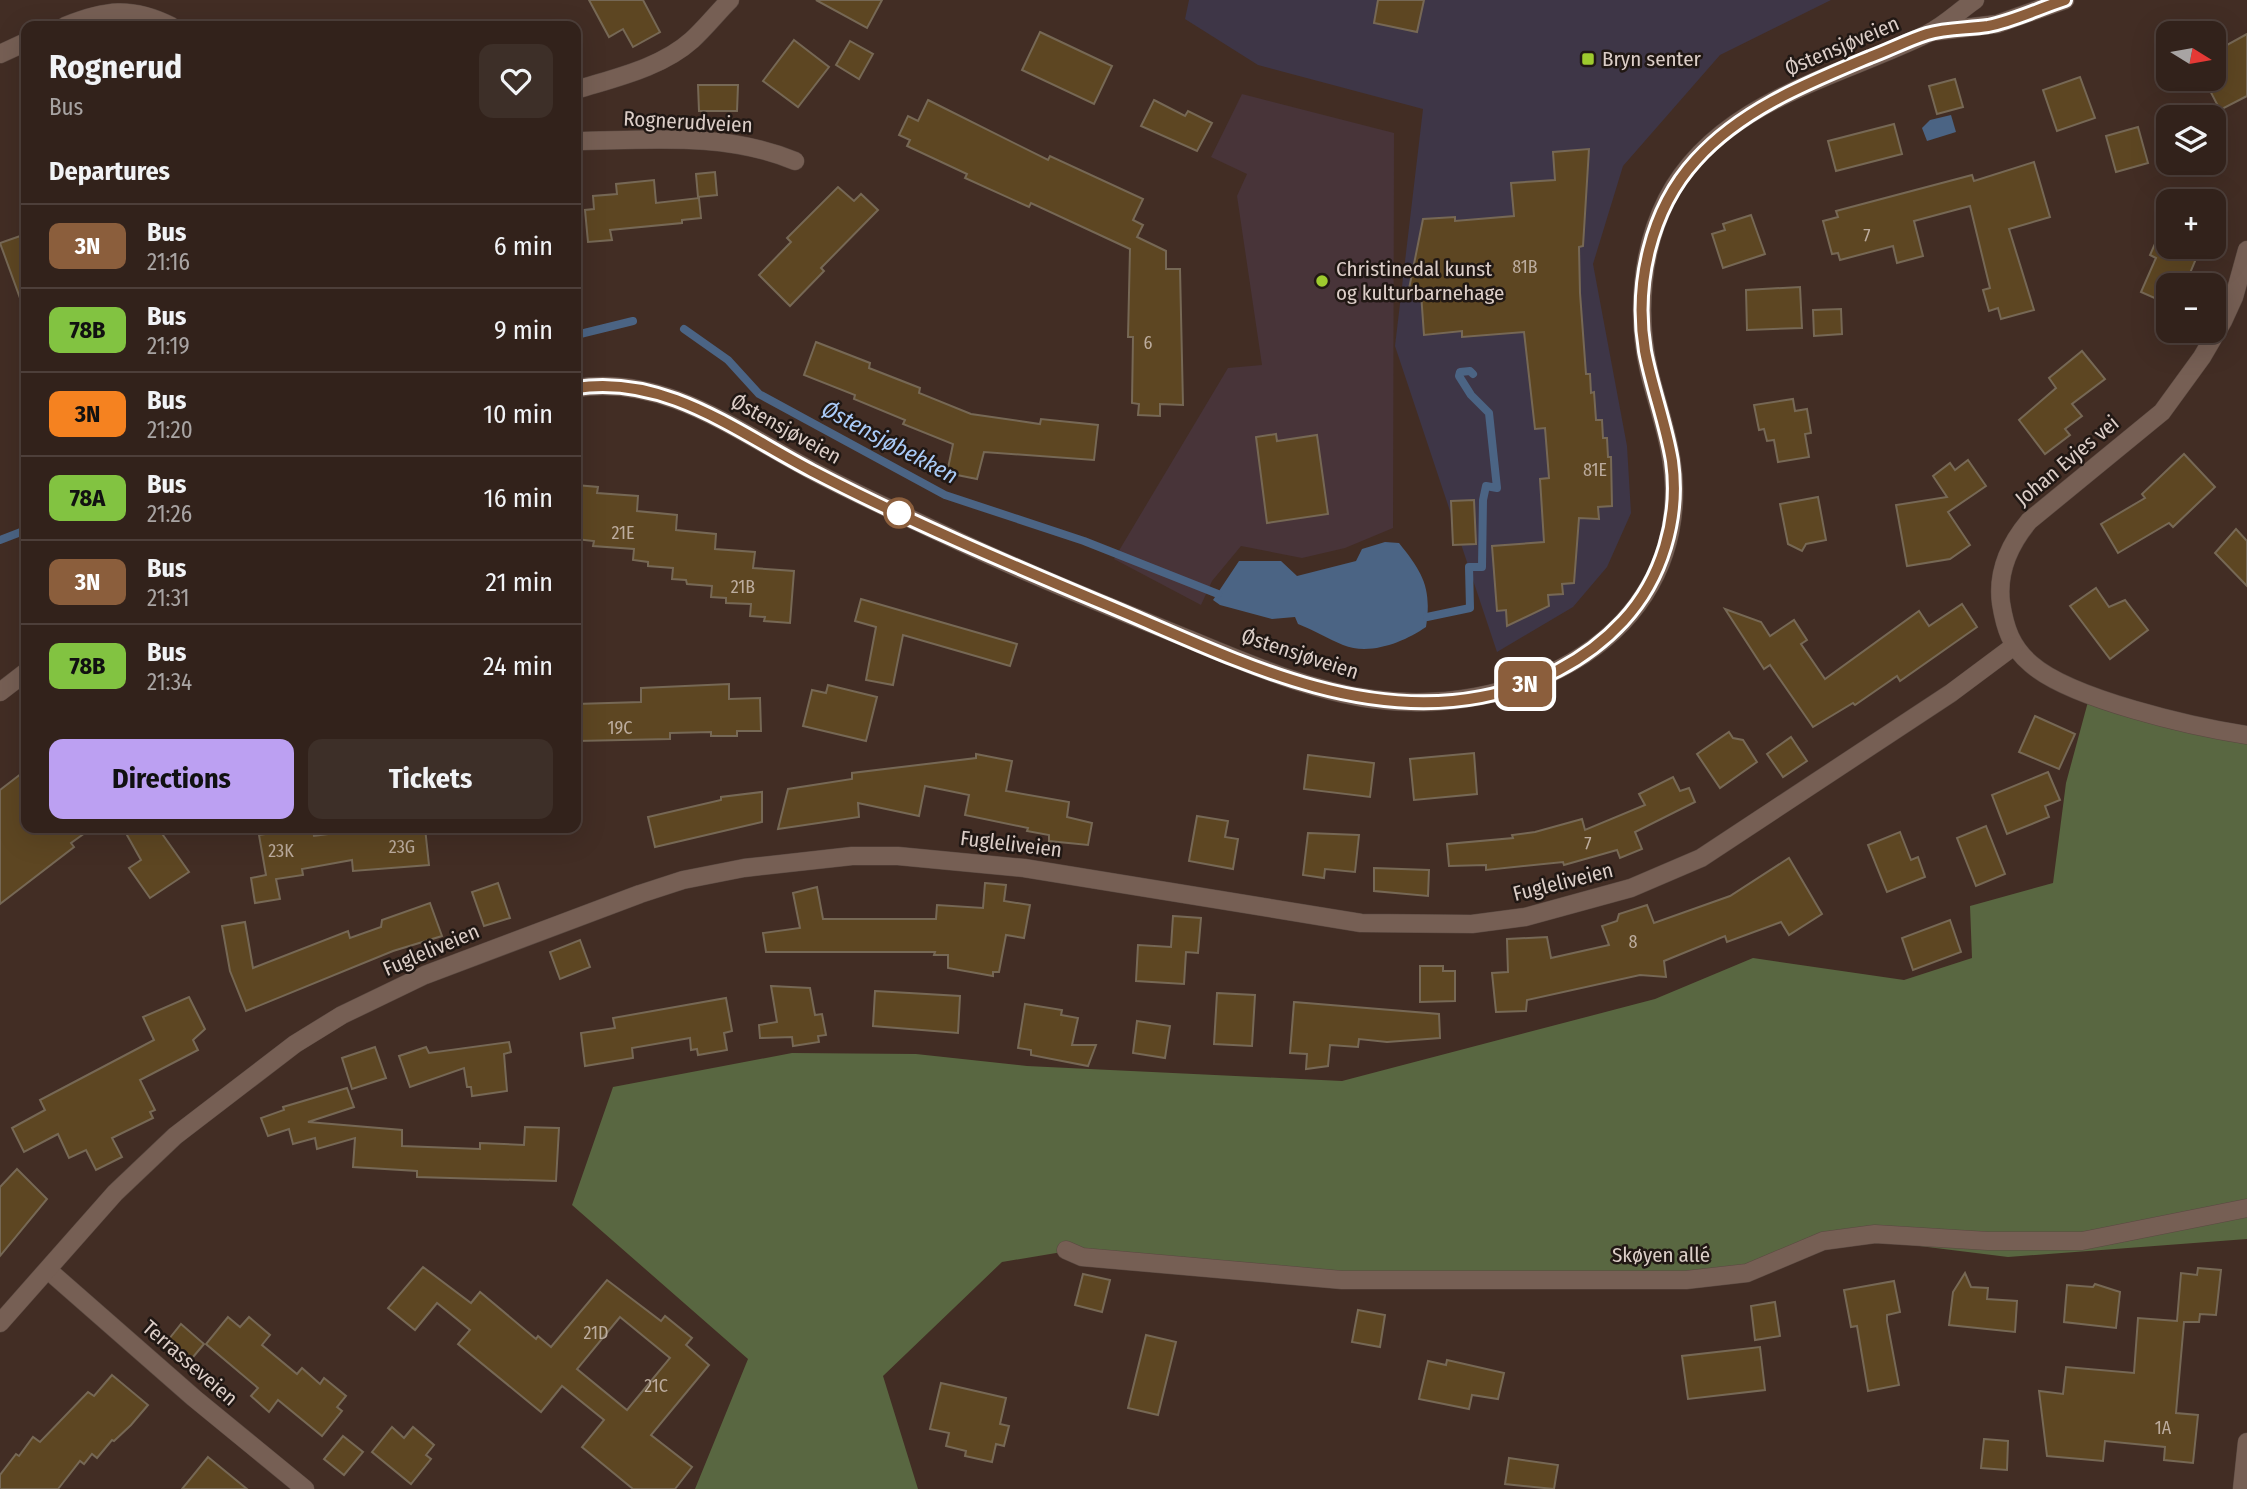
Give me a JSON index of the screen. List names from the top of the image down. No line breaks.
{"streets":{"street":["Østensjøveien","Rognerudveien","Johan Evjes vei","Fugleliveien","Skøyen allé","Terrasseveien"]},"crossings":[["Johan Evjes vei","Fugleliveien"],["Fugleliveien","Terrasseveien"]],"water":["Østensjøbekken"],"places":{"transit":["Bryn senter"],"other":["Christinedal kunst og kulturbarnehage"]},"lines":["bus line 3N"],"house_numbers":["7","81B","6","81E","21E","21B","19C","7","23G","23K","8","21D","21C","1A"],"north":"right","page":{"on_map":"3N","map_buttons":["+","−"],"heading":[["Rognerud","Bus"],"Departures"],"list":[{"mark":"3N","name":"Bus","note":"21:16","value":"6 min"},{"mark":"78B","name":"Bus","note":"21:19","value":"9 min"},{"mark":"3N","name":"Bus","note":"21:20","value":"10 min"},{"mark":"78A","name":"Bus","note":"21:26","value":"16 min"},{"mark":"3N","name":"Bus","note":"21:31","value":"21 min"},{"mark":"78B","name":"Bus","note":"21:34","value":"24 min"}],"buttons":["Directions","Tickets"]}}
